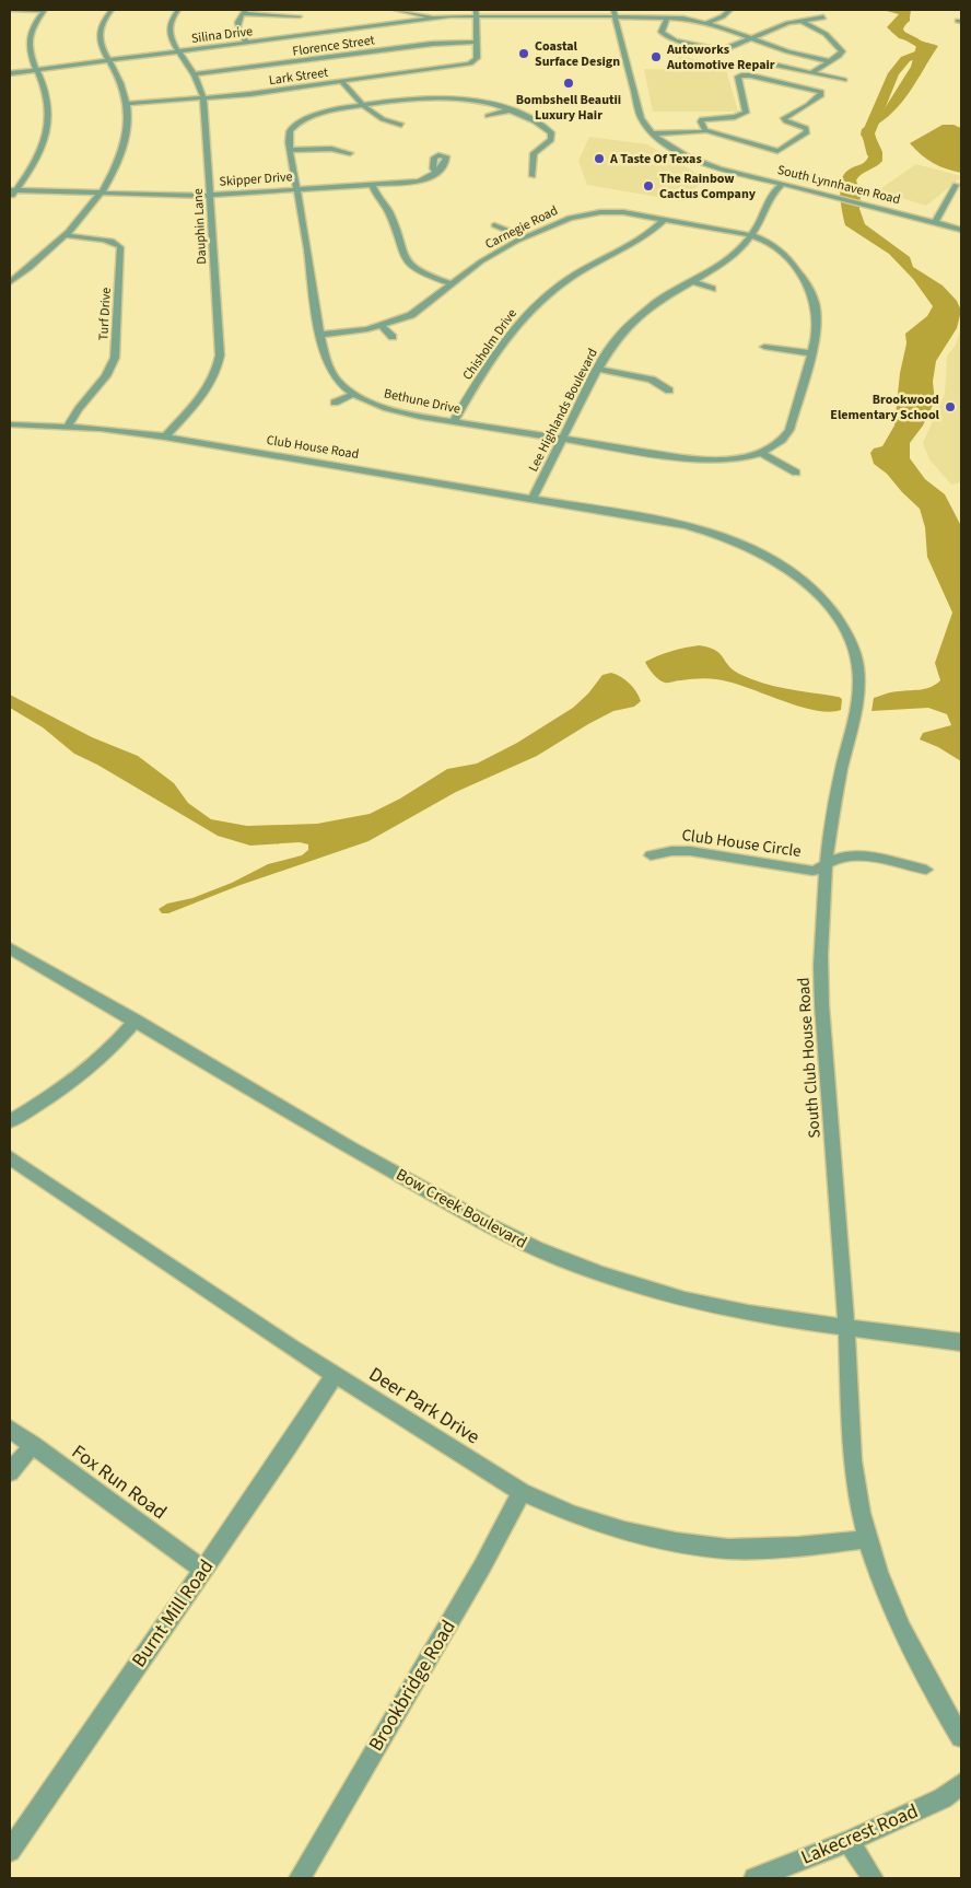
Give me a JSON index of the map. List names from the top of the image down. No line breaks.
{"streets":{"street":["Silina Drive","Florence Street","Lark Street","Skipper Drive","South Lynnhaven Road","Dauphin Lane","Carnegie Road","Turf Drive","Chisholm Drive","Bethune Drive","Lee Highlands Boulevard","Club House Road","Club House Circle","South Club House Road","Bow Creek Boulevard","Deer Park Drive","Fox Run Road","Burnt Mill Road","Brookbridge Road","Lakecrest Road"]},"crossings":[["Silina Drive","South Lynnhaven Road"],["Silina Drive","Dauphin Lane"],["Florence Street","Lark Street"],["Florence Street","Dauphin Lane"],["Lark Street","Dauphin Lane"],["Skipper Drive","Dauphin Lane"],["Skipper Drive","Bethune Drive"],["South Lynnhaven Road","Lee Highlands Boulevard"],["Dauphin Lane","Club House Road"],["Carnegie Road","Chisholm Drive"],["Carnegie Road","Bethune Drive"],["Carnegie Road","Lee Highlands Boulevard"],["Turf Drive","Club House Road"],["Chisholm Drive","Bethune Drive"],["Bethune Drive","Lee Highlands Boulevard"],["Lee Highlands Boulevard","Club House Road"],["Club House Road","South Club House Road"],["Club House Circle","South Club House Road"],["South Club House Road","Bow Creek Boulevard"],["South Club House Road","Deer Park Drive"],["Deer Park Drive","Burnt Mill Road"],["Deer Park Drive","Brookbridge Road"],["Fox Run Road","Burnt Mill Road"]],"places":["Coastal Surface Design","Autoworks Automotive Repair","Bombshell Beautii Luxury Hair","A Taste Of Texas","The Rainbow Cactus Company","Brookwood Elementary School"]}
